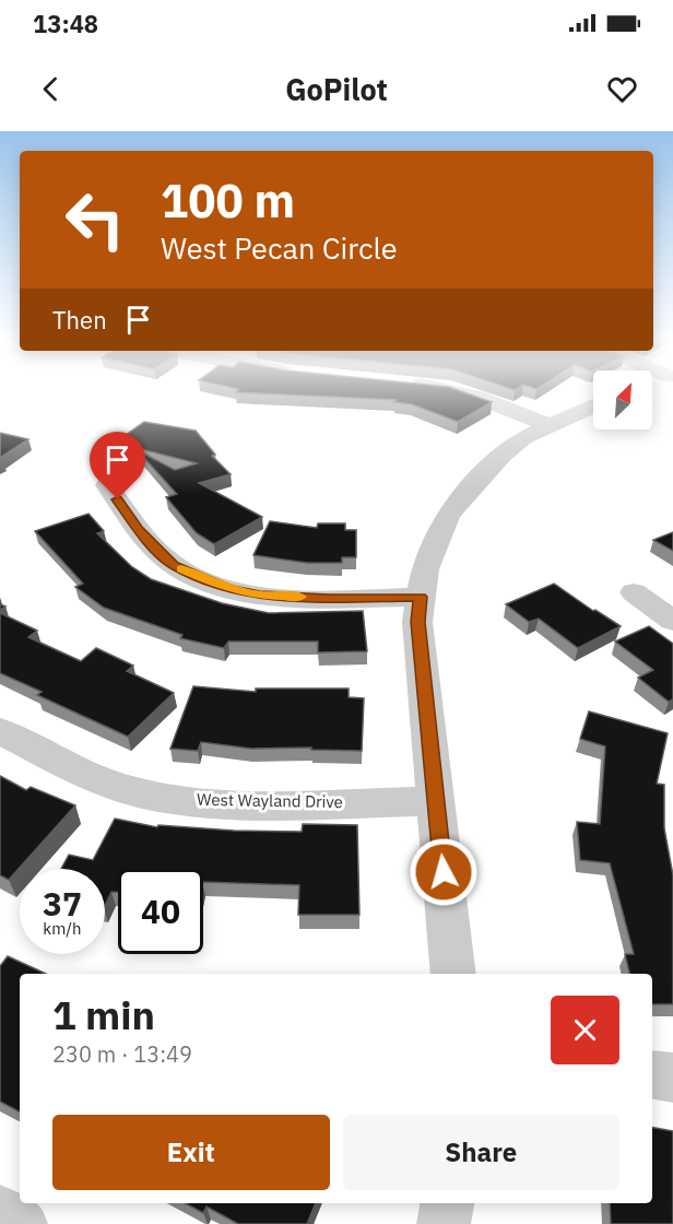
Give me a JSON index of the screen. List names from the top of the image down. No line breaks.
{"streets":{"street":["West Wayland Drive"]},"north":"top right","page":{"status":"13:48","header":"GoPilot","turn":["100 m","West Pecan Circle"],"then":"Then","speed":"37 km/h","limit":"40","heading":["1 min","230 m · 13:49"],"buttons":["Exit","Share"]}}
